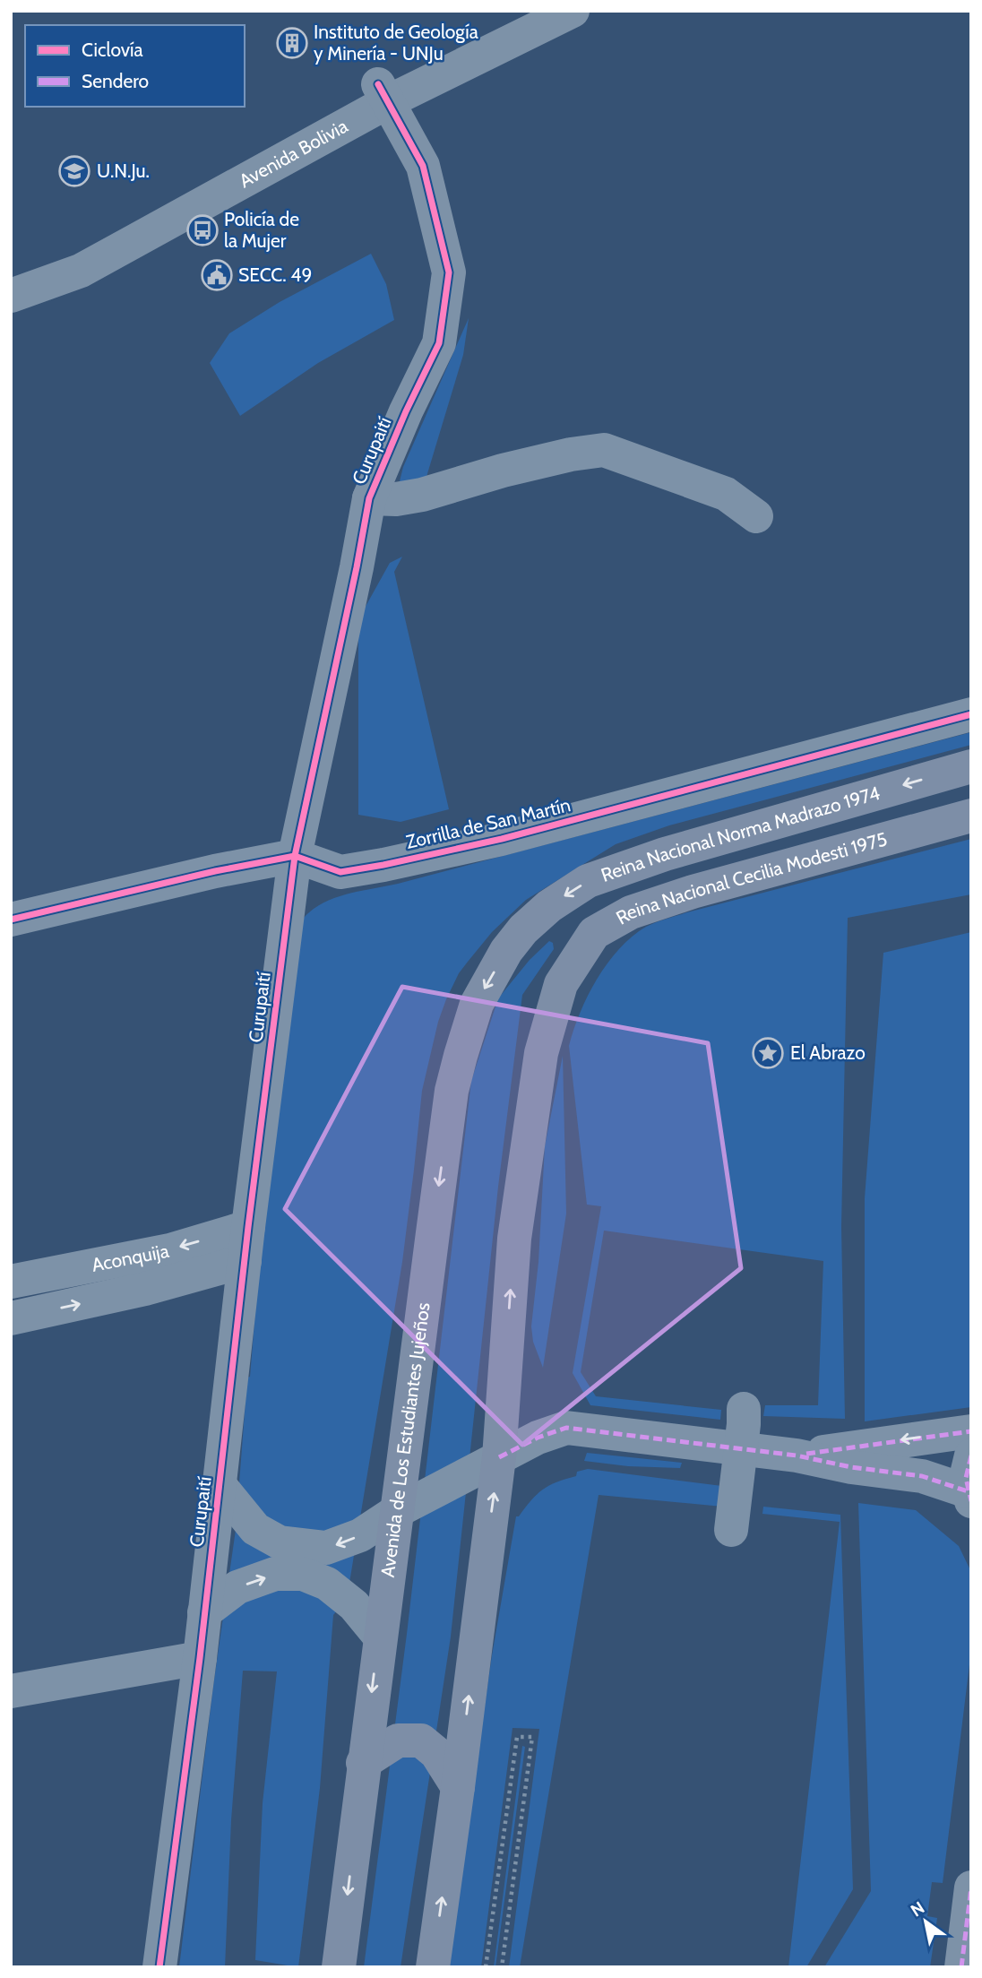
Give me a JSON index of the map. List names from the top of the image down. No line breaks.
{"streets":{"main road":["Reina Nacional Norma Madrazo 1974","Reina Nacional Cecilia Modesti 1975","Avenida de Los Estudiantes Jujeños"],"street":["Avenida Bolivia","Curupaití","Zorrilla de San Martín","Aconquija"]},"crossings":[["Avenida Bolivia","Curupaití"],["Curupaití","Zorrilla de San Martín"],["Curupaití","Aconquija"],["Reina Nacional Norma Madrazo 1974","Avenida de Los Estudiantes Jujeños"]],"one_way":["Reina Nacional Norma Madrazo 1974","Reina Nacional Cecilia Modesti 1975"],"places":{"building":["Instituto de Geología y Minería - UNJu"],"school or university":["U.N.Ju."],"bus stop":["Policía de la Mujer"],"public building":["SECC. 49"],"place":["El Abrazo"]},"legend":["Ciclovía","Sendero"],"north":"top left"}
